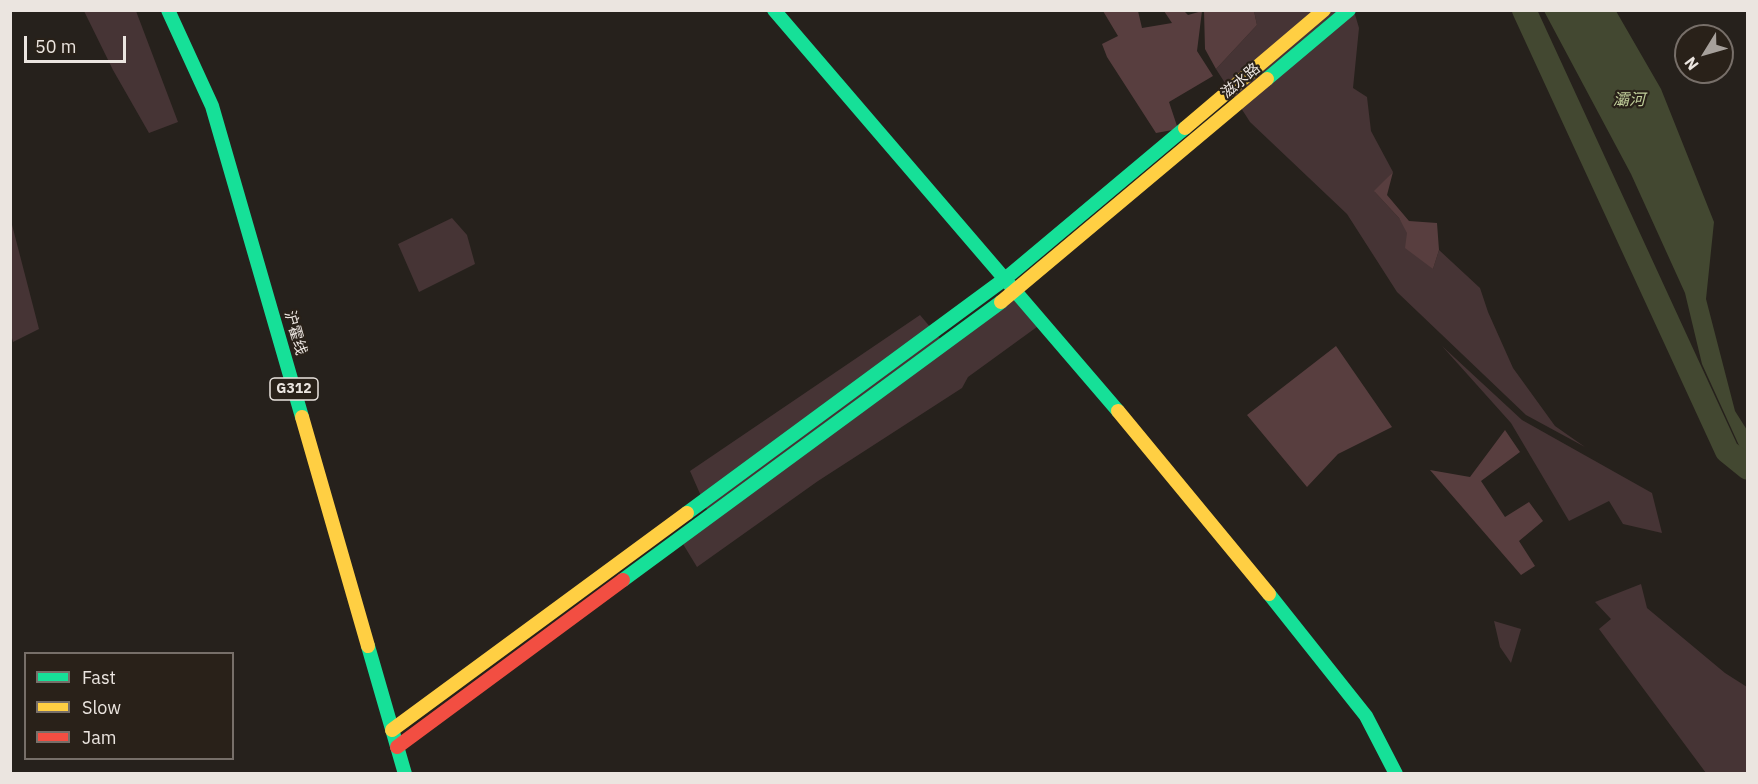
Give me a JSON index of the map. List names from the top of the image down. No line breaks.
{"streets":{"main road":["滋水路","沪霍线","G312"]},"crossings":[["滋水路","沪霍线"]],"water":["灞河"],"legend":["Fast","Slow","Jam"],"scale_bar":"50 m","north":"bottom left"}
